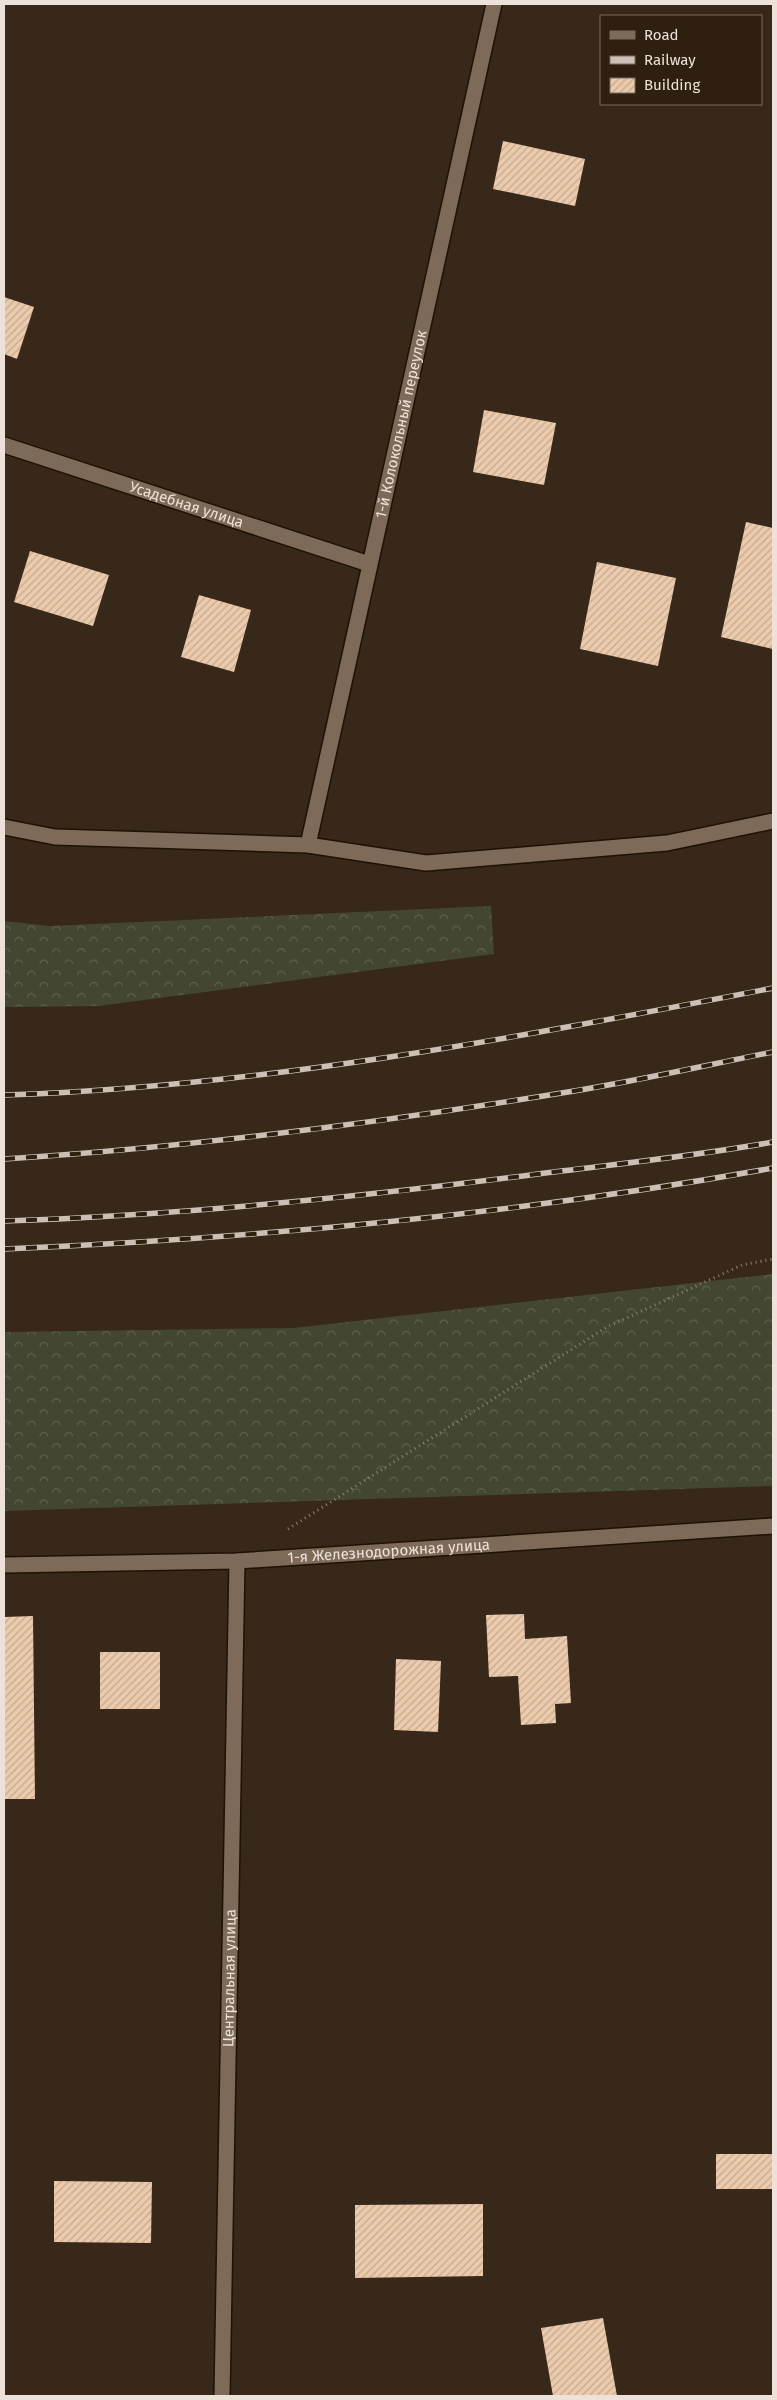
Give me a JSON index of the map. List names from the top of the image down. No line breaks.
{"streets":{"street":["1-й Колокольный переулок","Усадебная улица","1-я Железнодорожная улица","Центральная улица"]},"crossings":[["1-й Колокольный переулок","Усадебная улица"],["1-я Железнодорожная улица","Центральная улица"]],"legend":["Road","Railway","Building"]}
